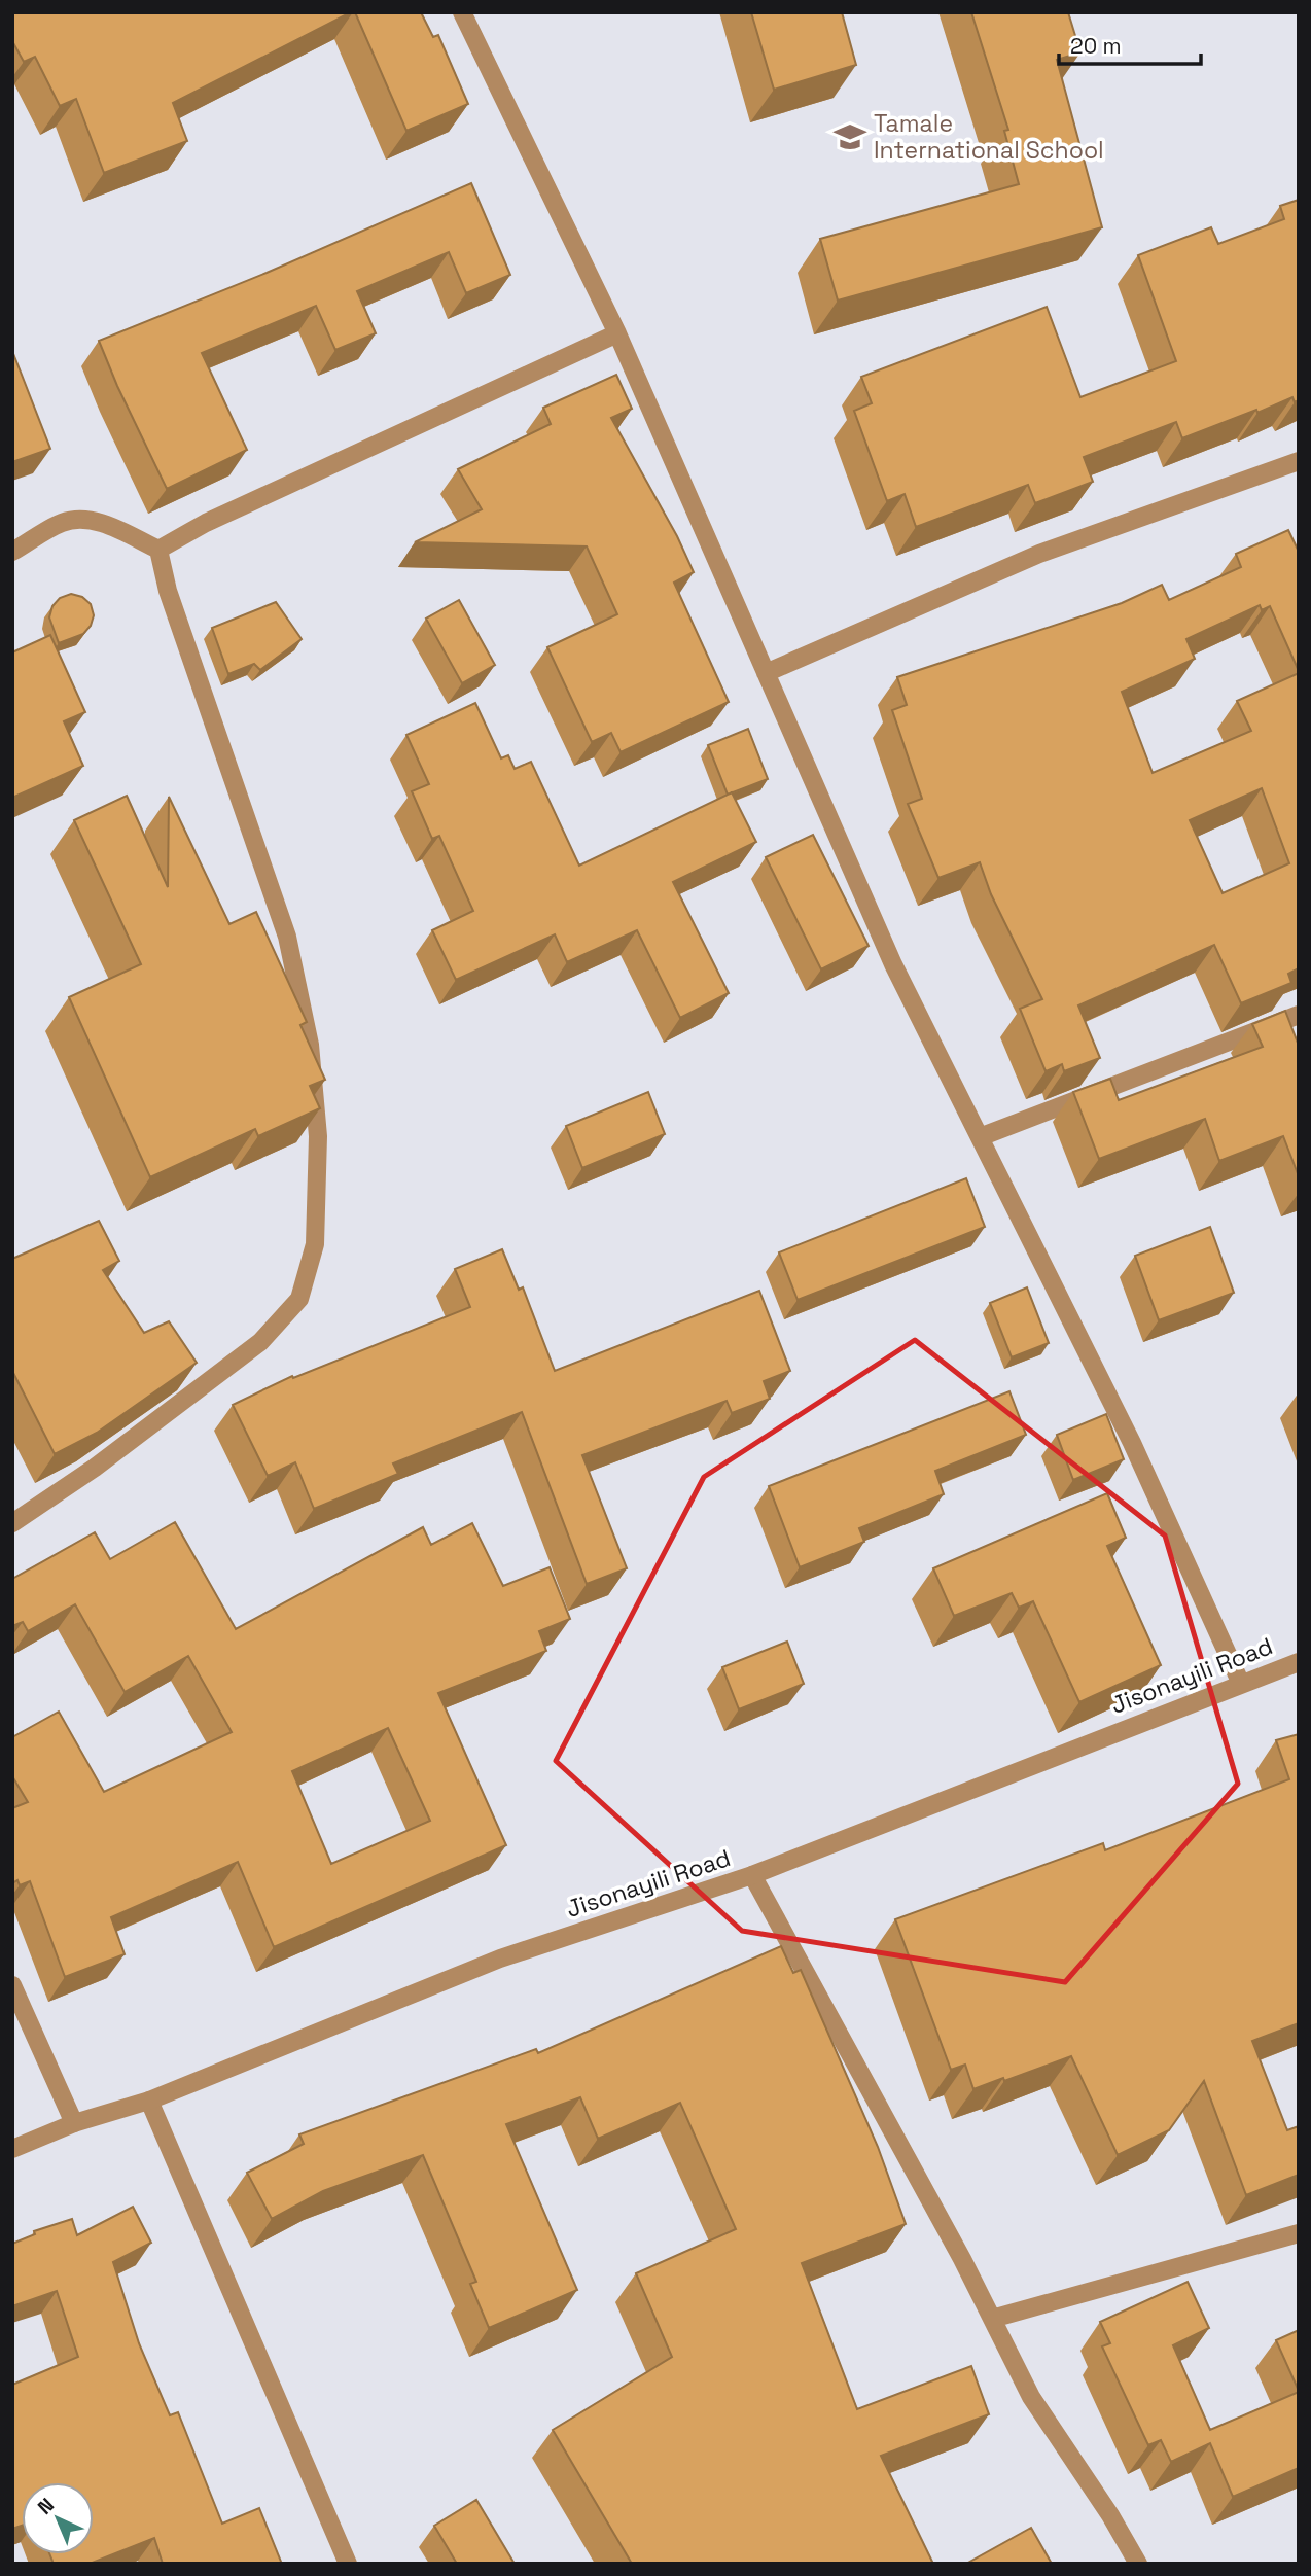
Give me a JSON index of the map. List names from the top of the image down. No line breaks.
{"streets":{"street":["Jisonayili Road"]},"places":{"school or university":["Tamale International School"]},"scale_bar":"20 m","north":"top left"}
